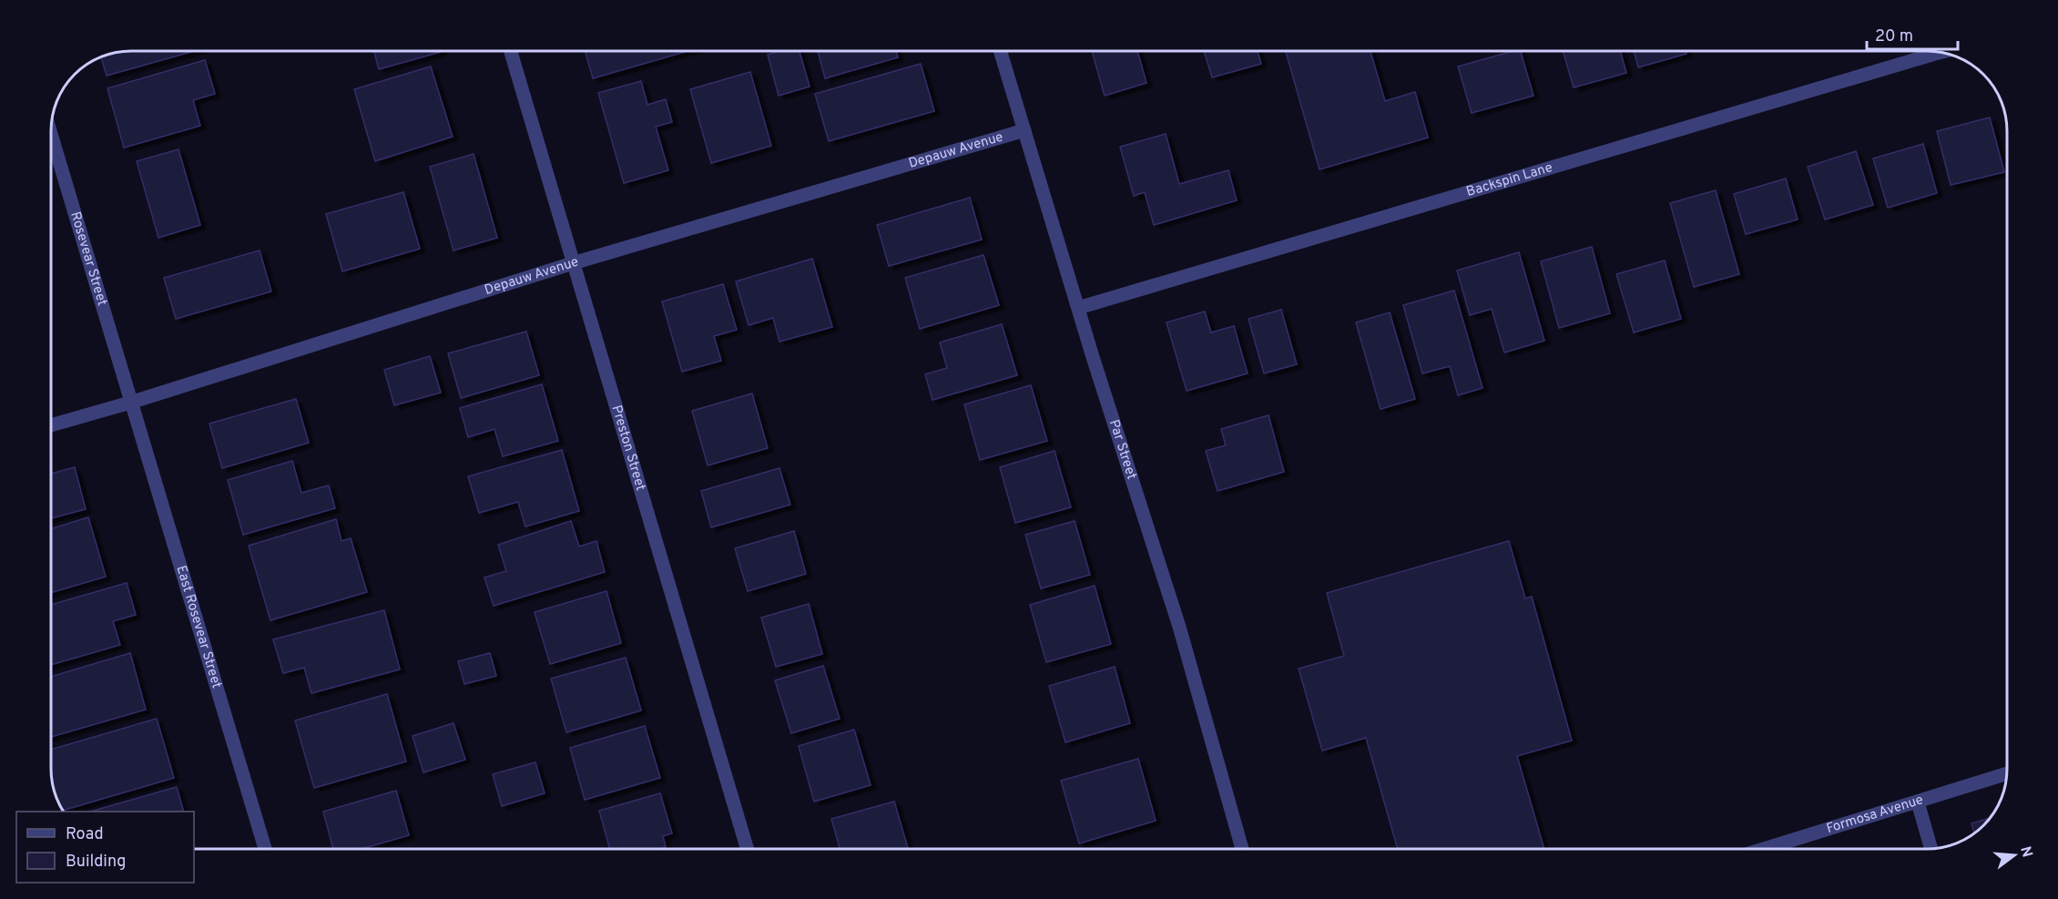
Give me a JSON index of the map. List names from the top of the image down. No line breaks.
{"streets":{"street":["Depauw Avenue","Backspin Lane","Rosevear Street","Preston Street","Par Street","East Rosevear Street","Formosa Avenue"]},"crossings":[["Depauw Avenue","Rosevear Street"],["Depauw Avenue","Preston Street"],["Depauw Avenue","Par Street"],["Depauw Avenue","East Rosevear Street"],["Backspin Lane","Par Street"],["Rosevear Street","East Rosevear Street"]],"legend":["Road","Building"],"scale_bar":"20 m","north":"right"}
